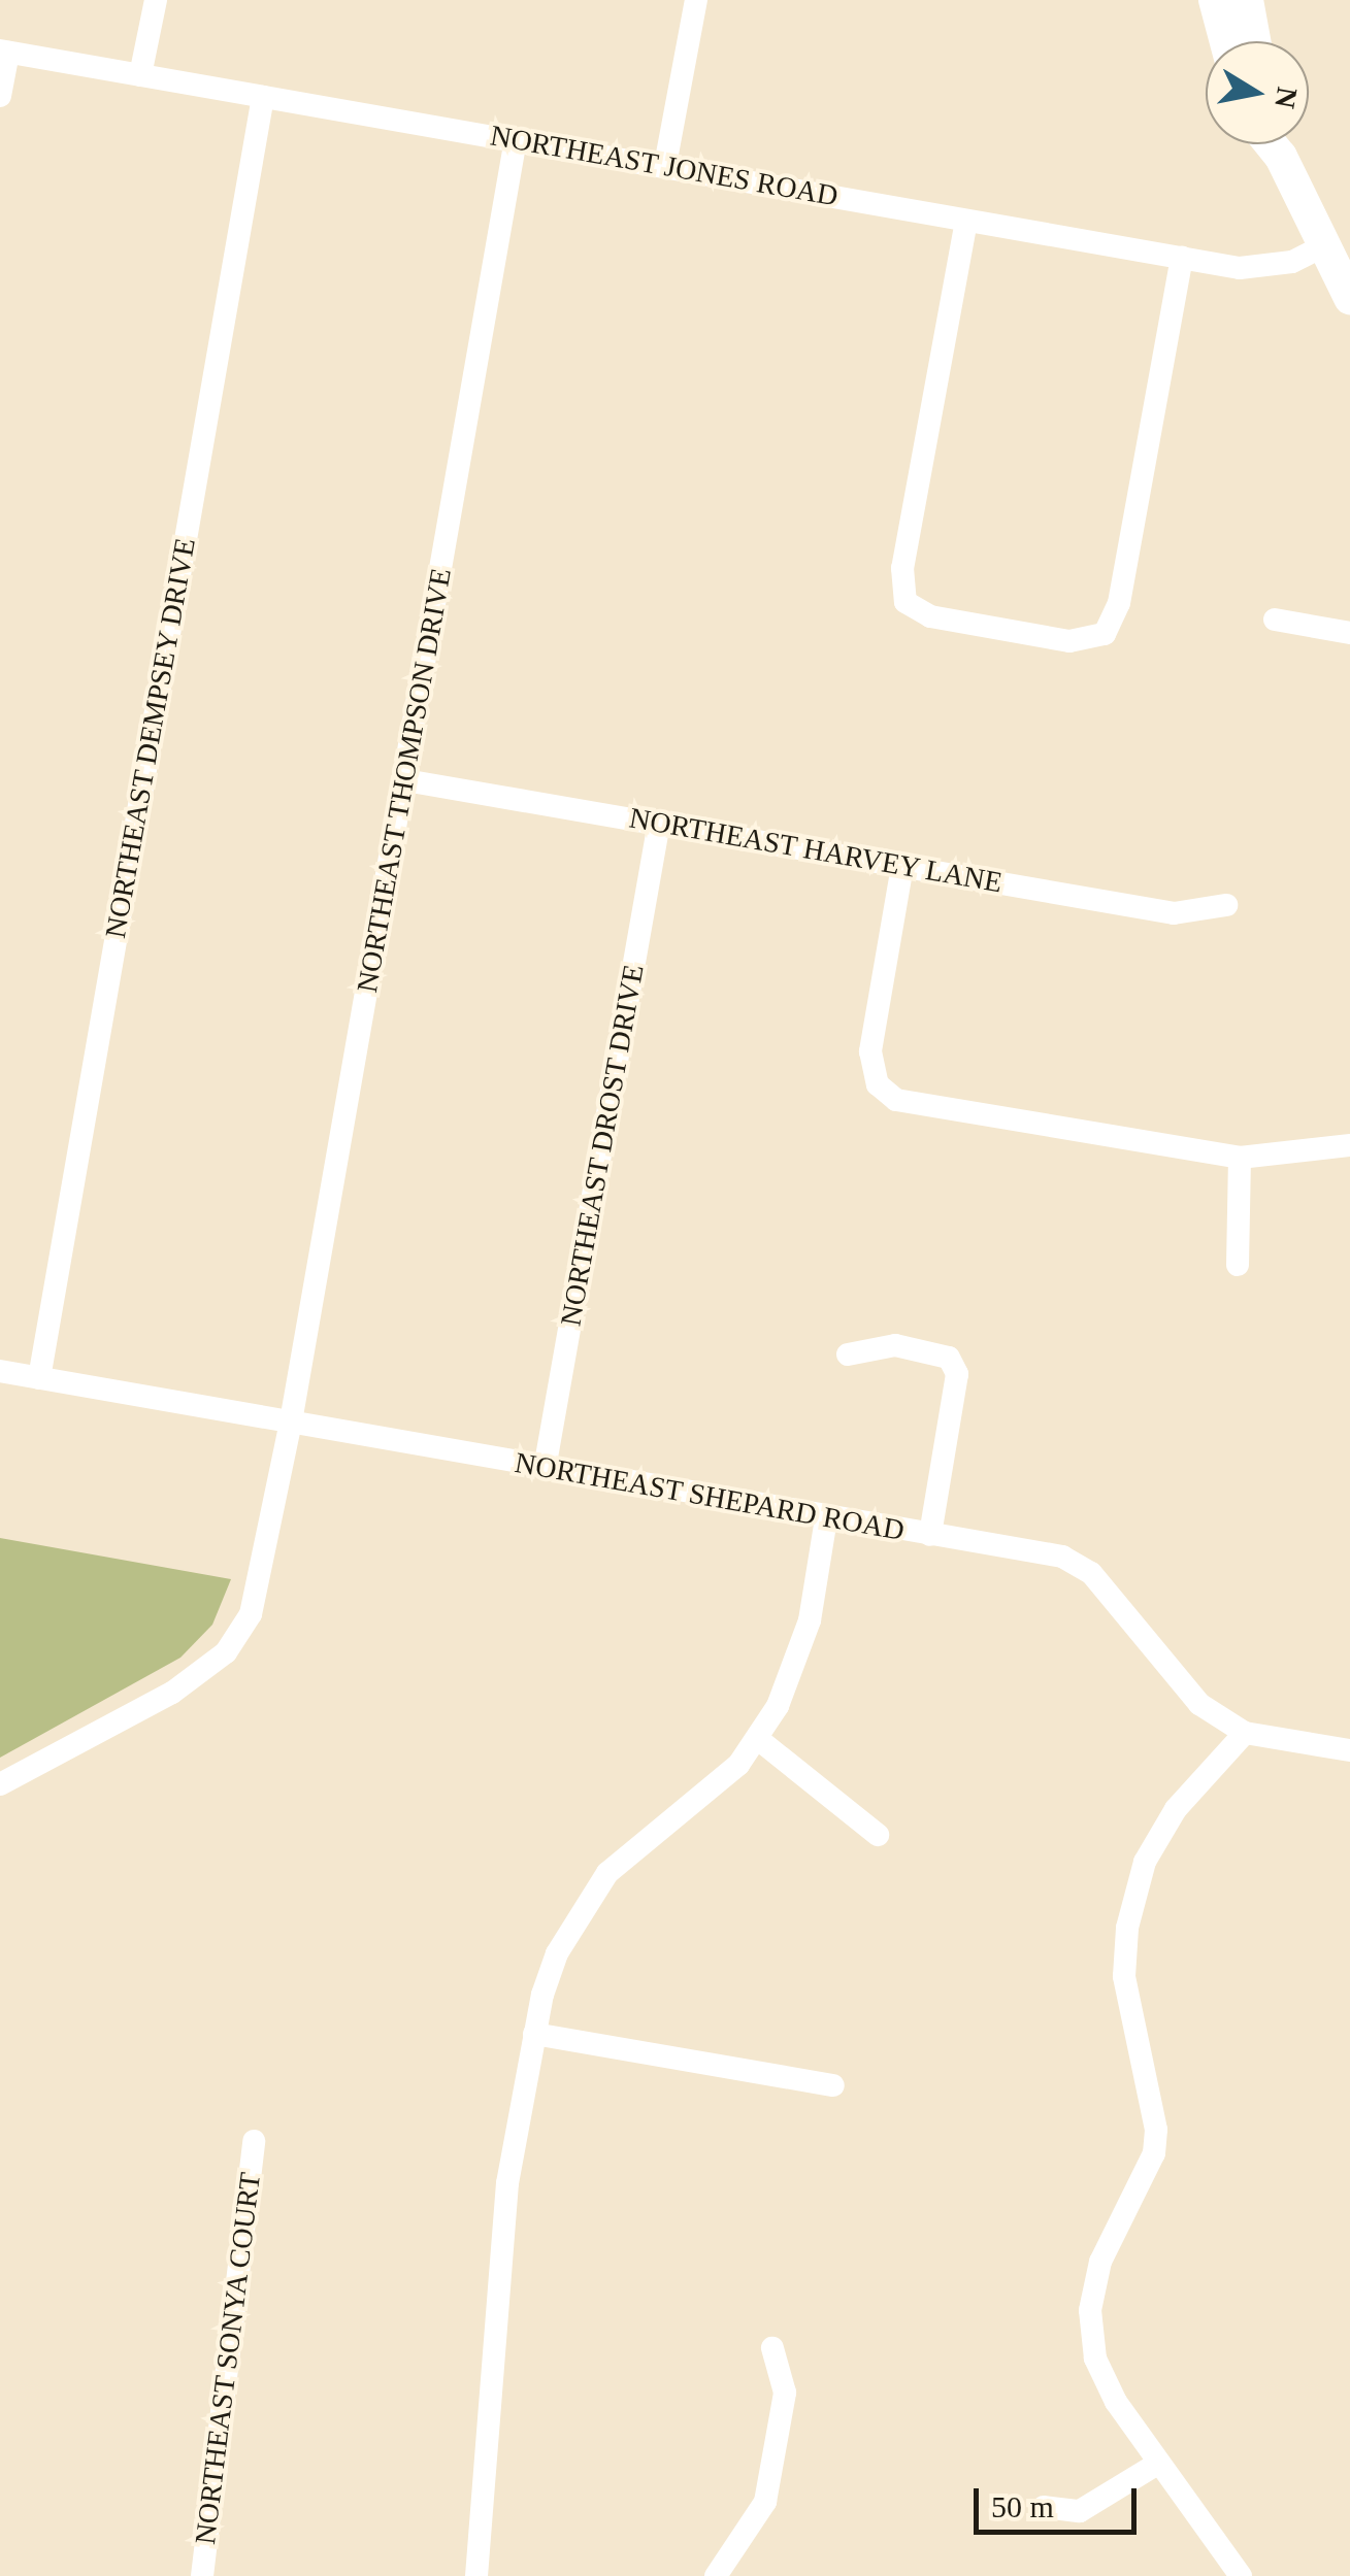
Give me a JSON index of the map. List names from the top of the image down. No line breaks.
{"streets":{"street":["NORTHEAST JONES ROAD","NORTHEAST DEMPSEY DRIVE","NORTHEAST THOMPSON DRIVE","NORTHEAST HARVEY LANE","NORTHEAST DROST DRIVE","NORTHEAST SHEPARD ROAD","NORTHEAST SONYA COURT"]},"crossings":[["NORTHEAST JONES ROAD","NORTHEAST DEMPSEY DRIVE"],["NORTHEAST JONES ROAD","NORTHEAST THOMPSON DRIVE"],["NORTHEAST DEMPSEY DRIVE","NORTHEAST SHEPARD ROAD"],["NORTHEAST THOMPSON DRIVE","NORTHEAST HARVEY LANE"],["NORTHEAST THOMPSON DRIVE","NORTHEAST SHEPARD ROAD"],["NORTHEAST HARVEY LANE","NORTHEAST DROST DRIVE"],["NORTHEAST DROST DRIVE","NORTHEAST SHEPARD ROAD"]],"scale_bar":"50 m","north":"right"}
